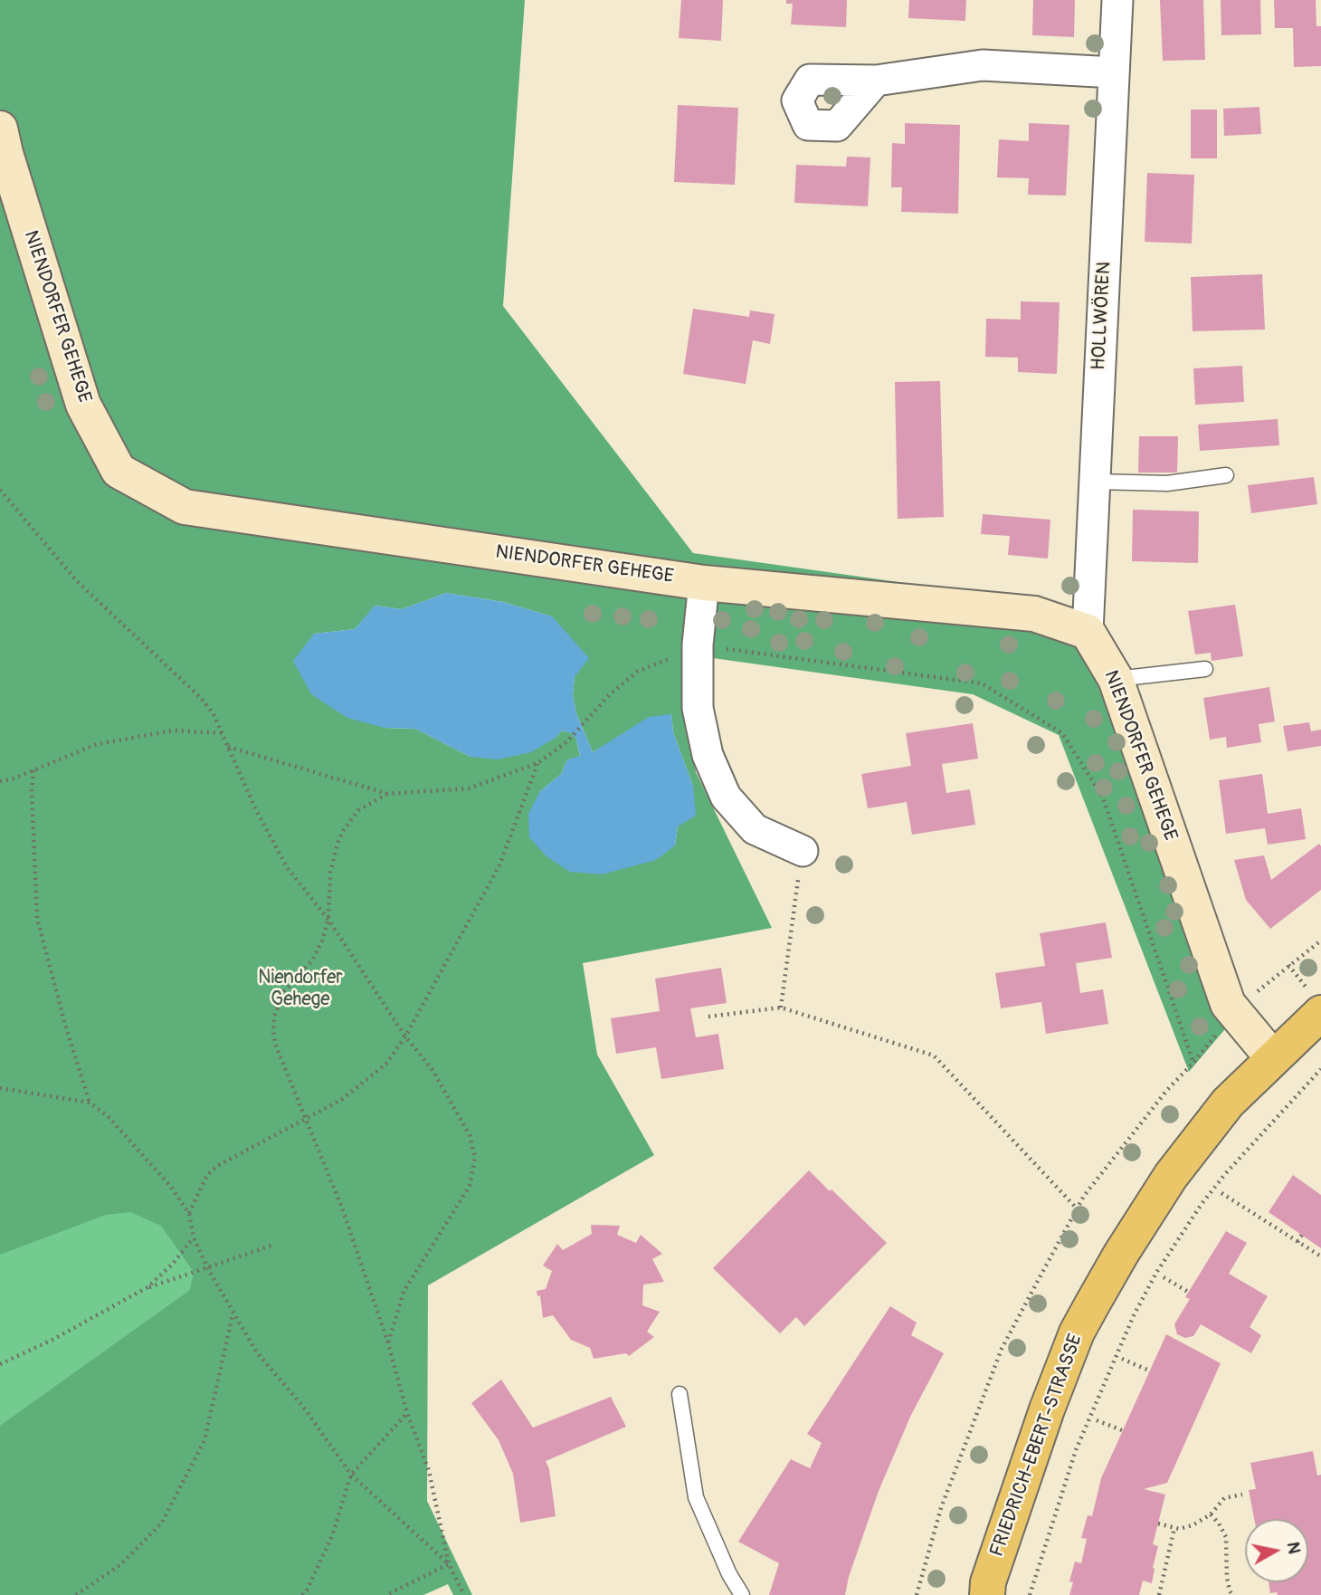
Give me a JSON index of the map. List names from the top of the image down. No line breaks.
{"streets":{"main road":["FRIEDRICH-EBERT-STRASSE"],"street":["HOLLWÖREN","NIENDORFER GEHEGE"]},"crossings":[["HOLLWÖREN","NIENDORFER GEHEGE"],["NIENDORFER GEHEGE","FRIEDRICH-EBERT-STRASSE"]],"parks":["Niendorfer Gehege"],"north":"right"}
